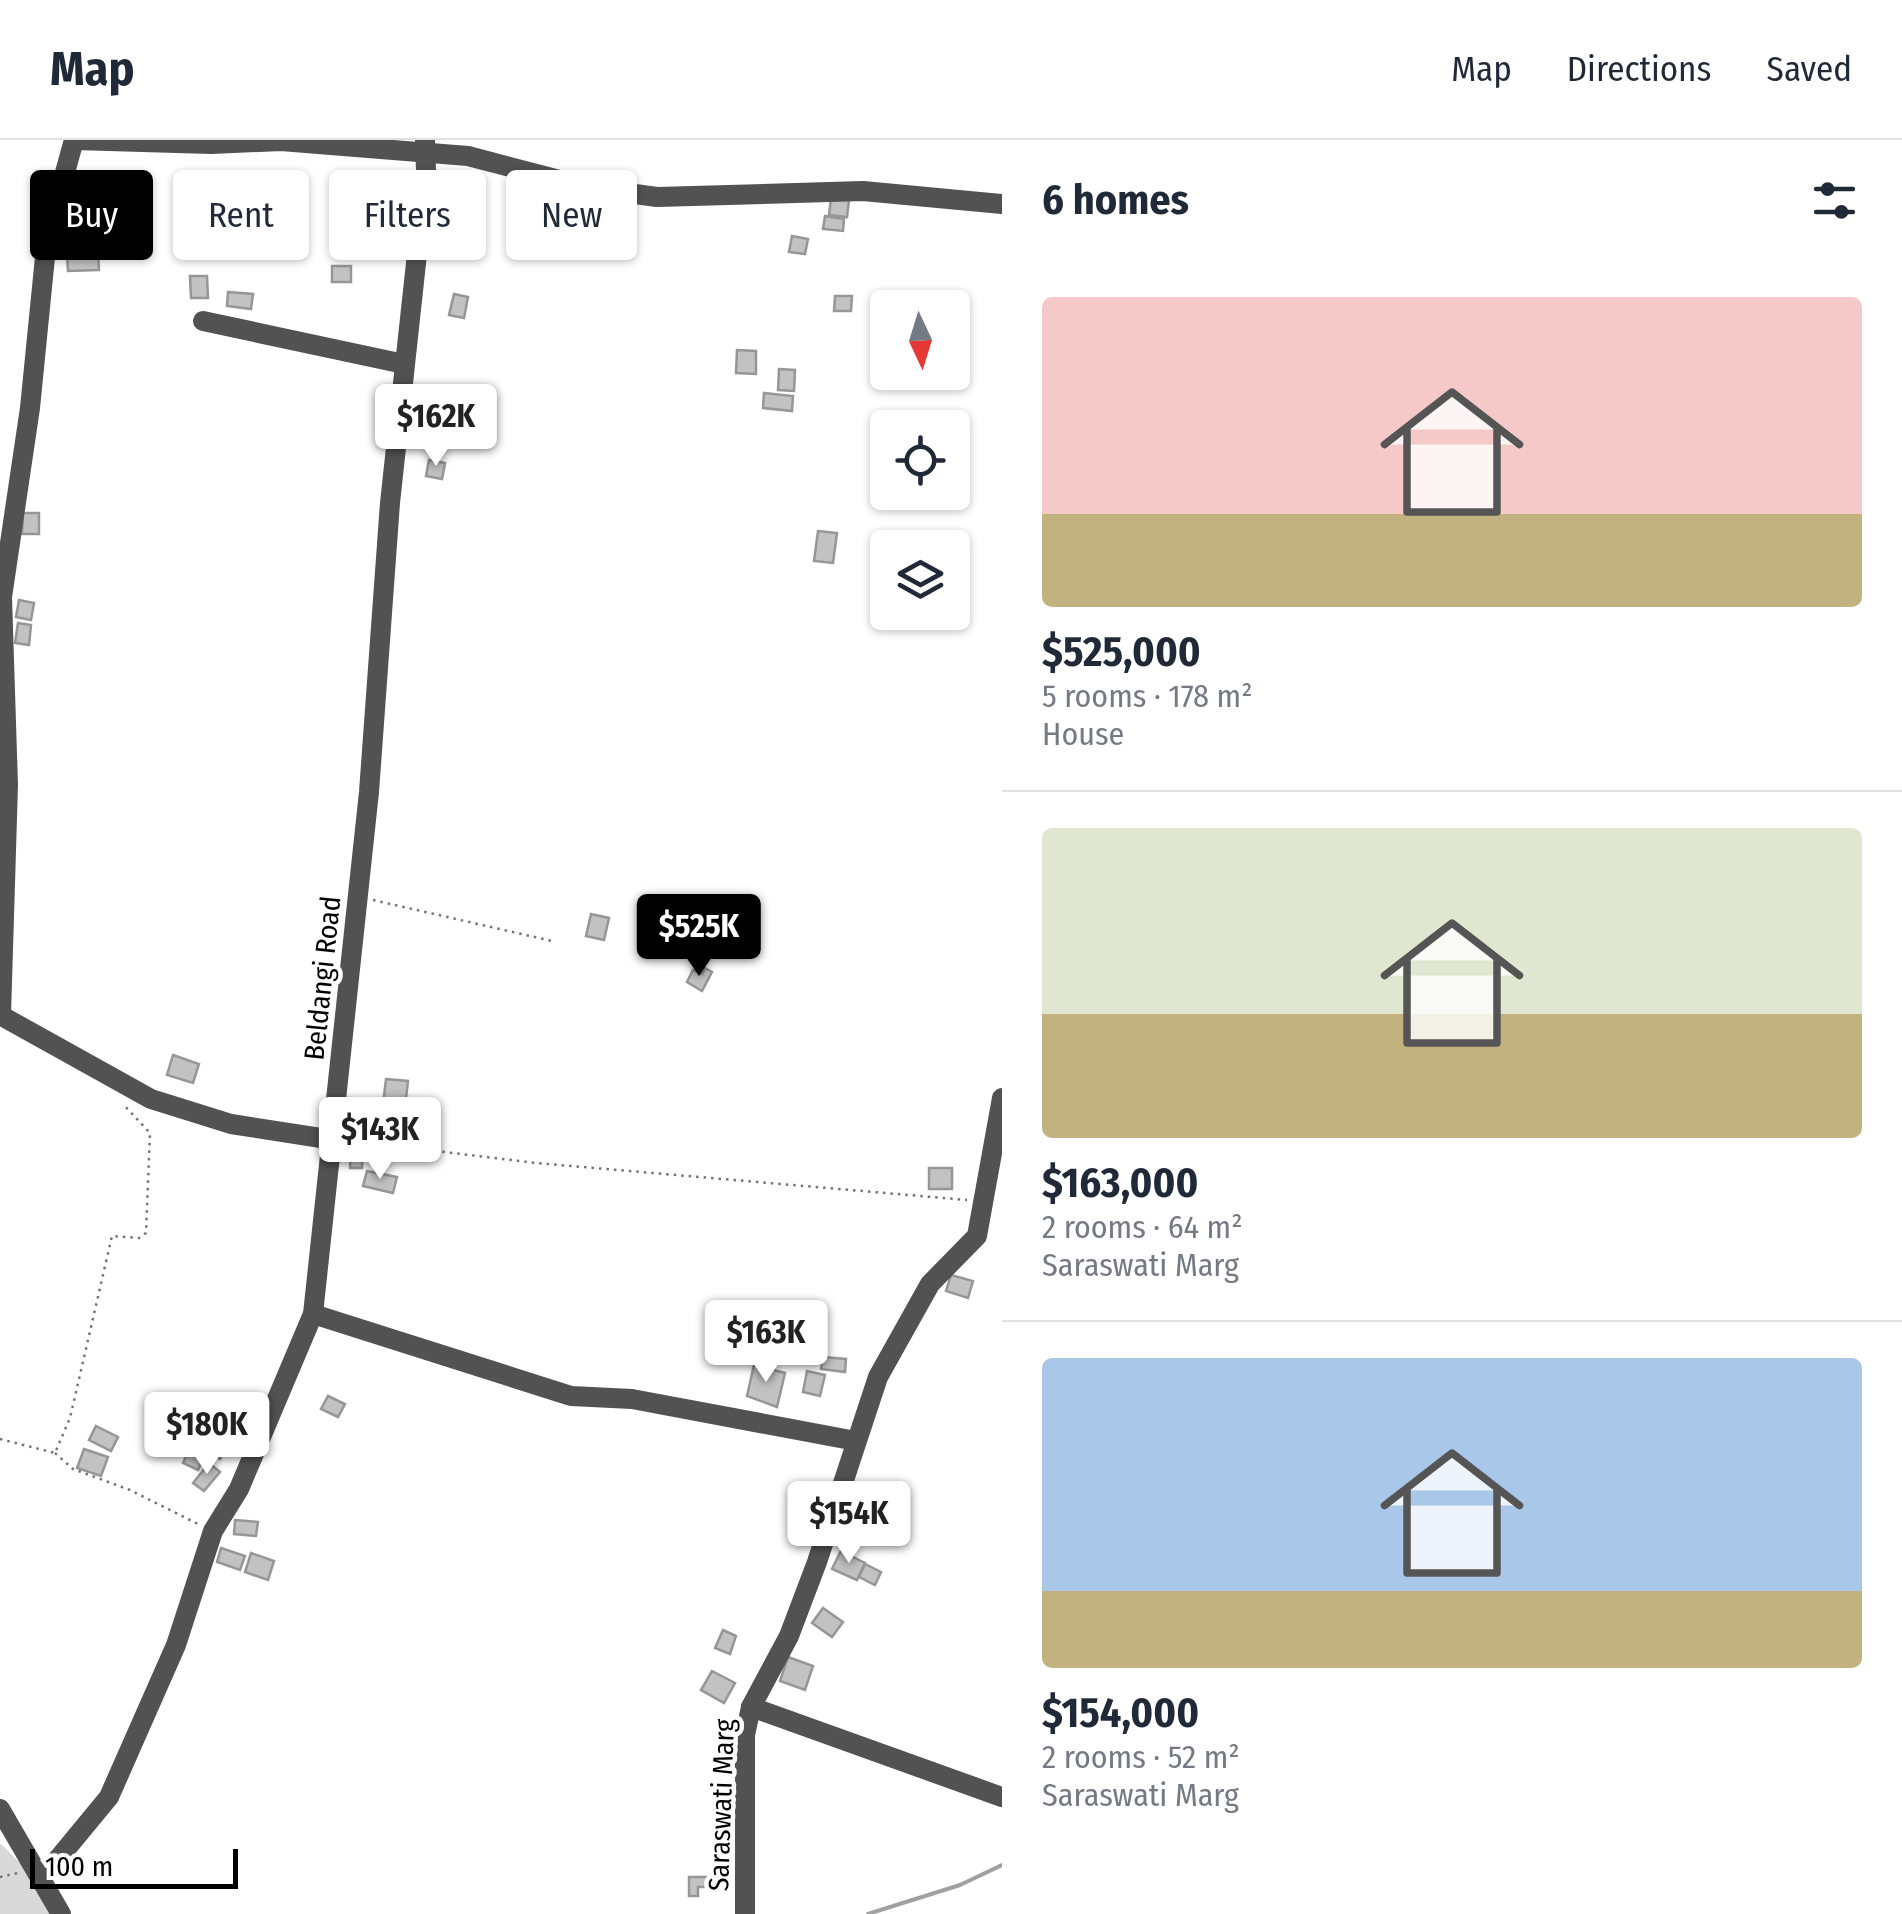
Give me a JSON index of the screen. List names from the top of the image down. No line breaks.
{"streets":{"street":["Beldangi Road","Saraswati Marg"]},"scale_bar":"100 m","north":"bottom","page":{"header":"Map","nav":["Map","Directions","Saved"],"heading":"6 homes","chip":["Buy","Rent","Filters","New"],"list":[{"name":"$525,000","note":"5 rooms · 178 m² · House"},{"name":"$163,000","note":"2 rooms · 64 m² · Saraswati Marg"},{"name":"$154,000","note":"2 rooms · 52 m² · Saraswati Marg"}],"price":["$162K","$525K","$143K","$163K","$180K","$154K"],"scale":"100 m"}}
